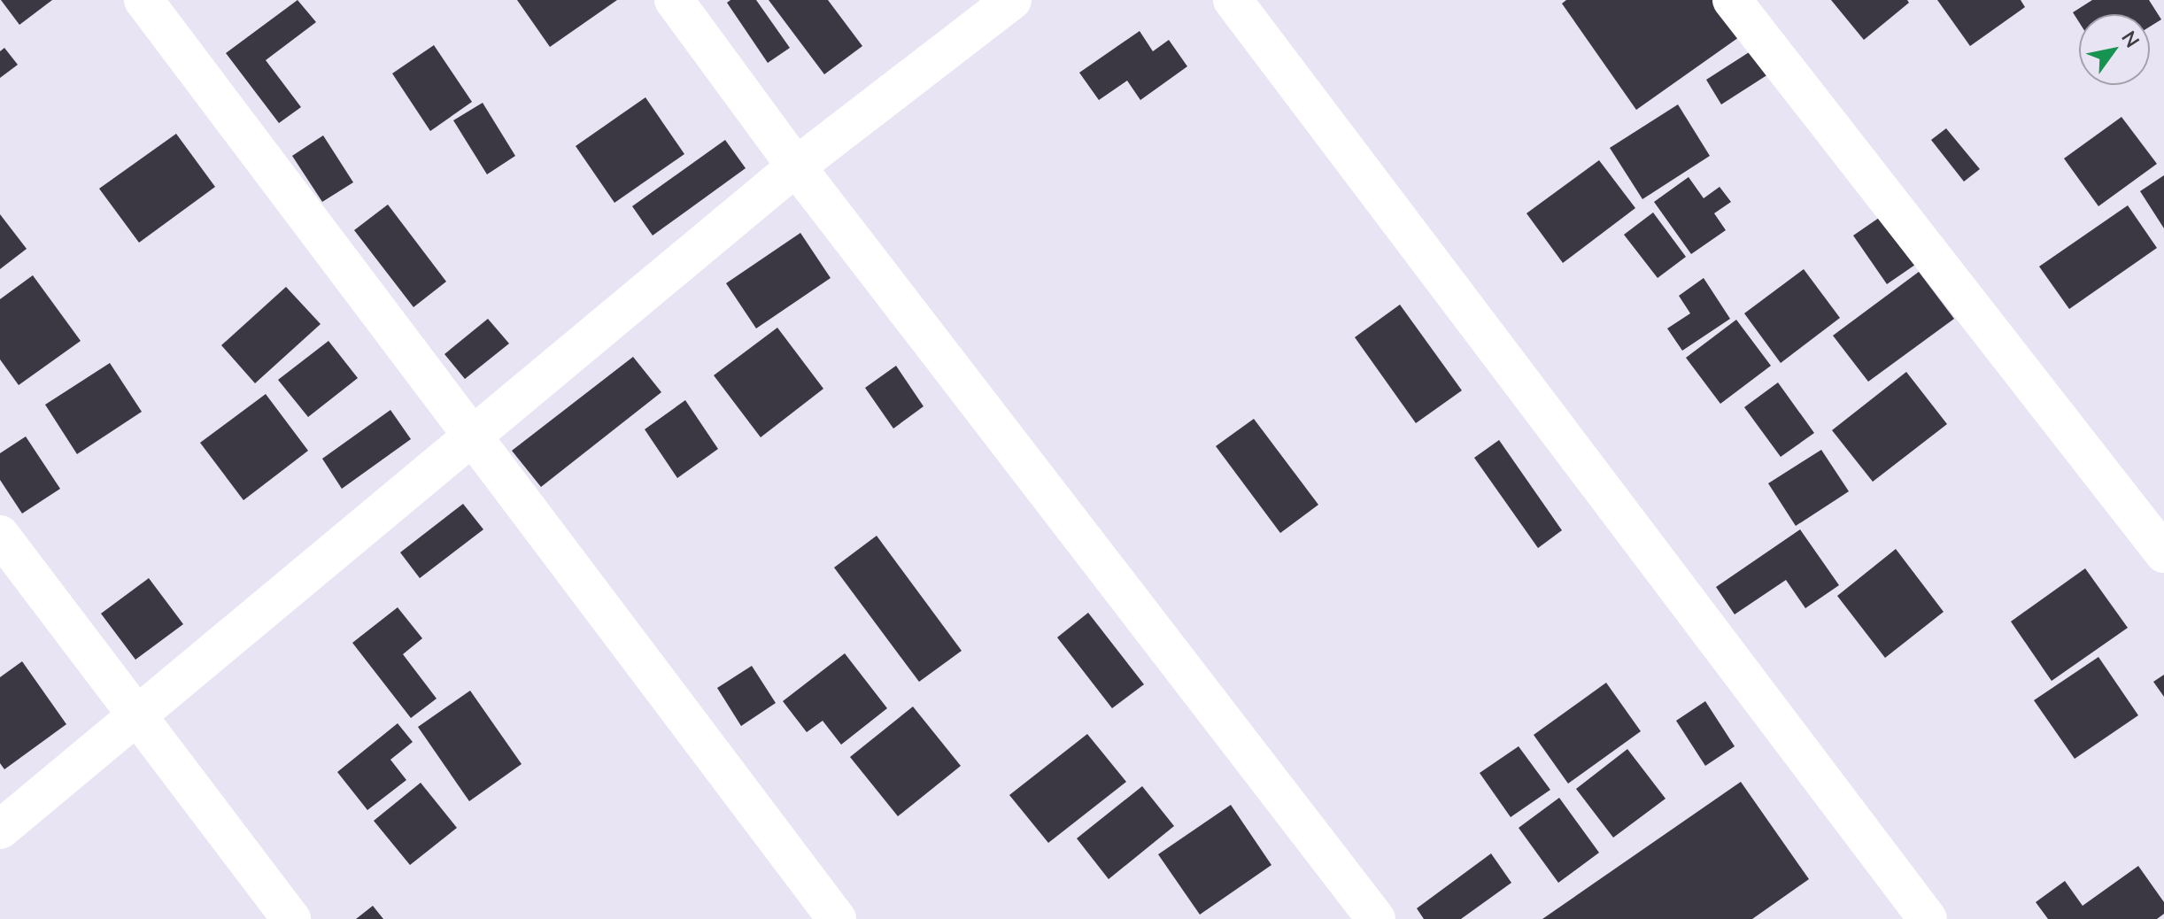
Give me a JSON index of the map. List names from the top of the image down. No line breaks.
{"north":"top right"}
